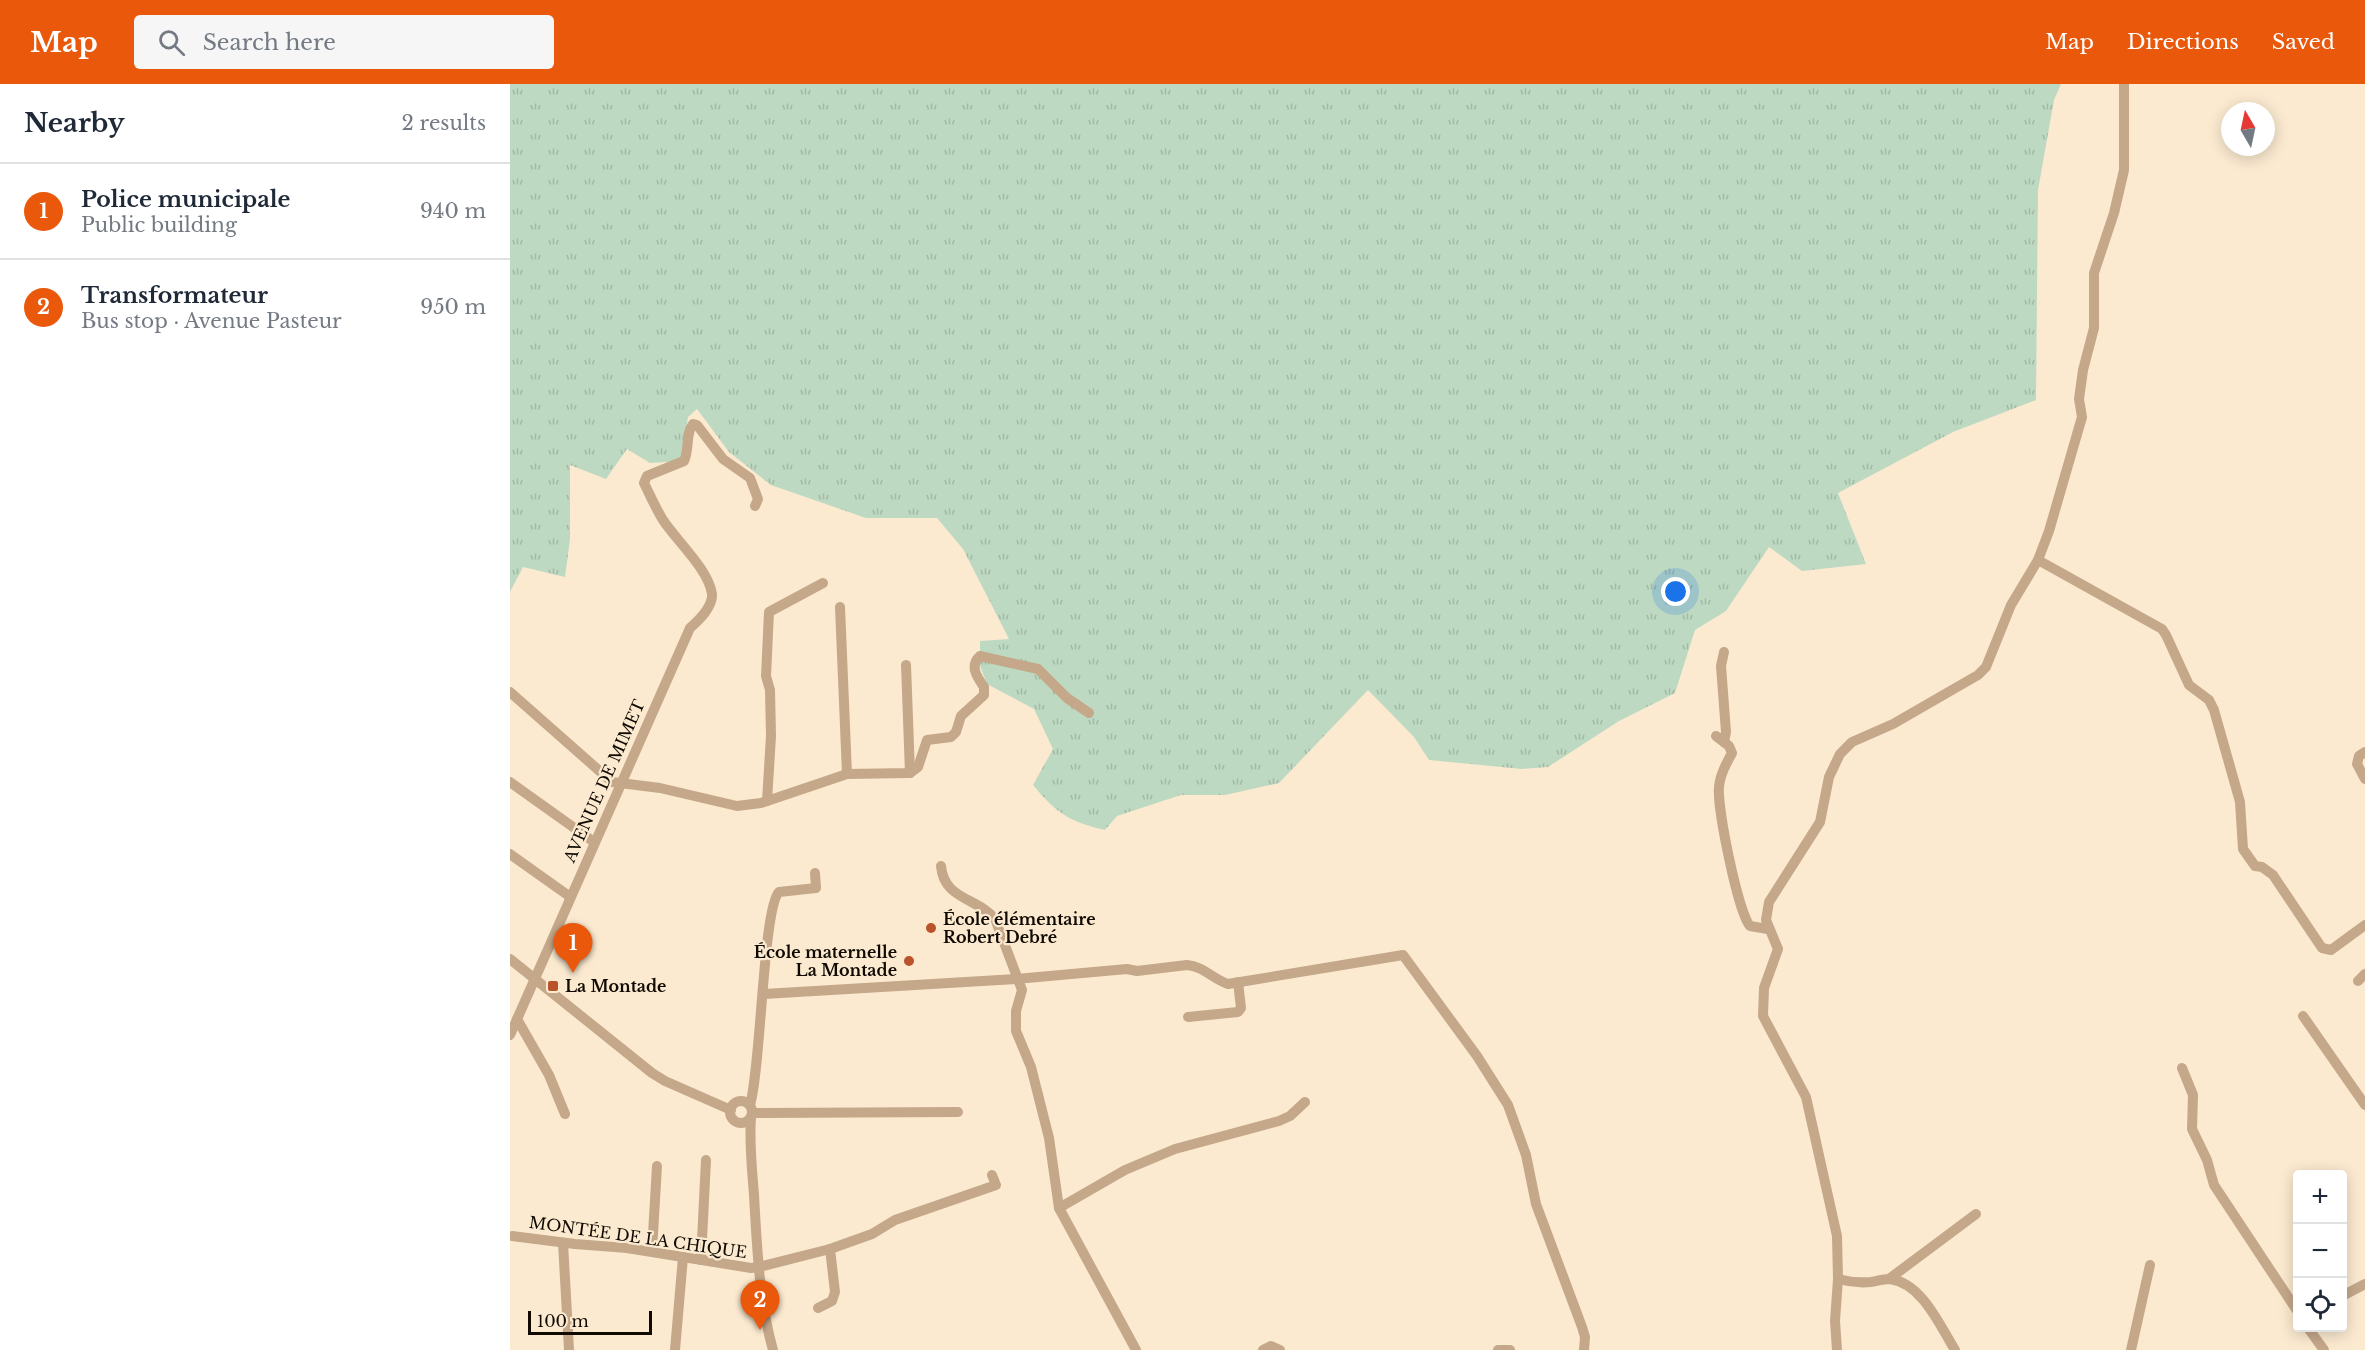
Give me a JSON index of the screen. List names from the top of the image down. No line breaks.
{"streets":{"street":["AVENUE DE MIMET","MONTÉE DE LA CHIQUE"]},"places":{"other":["École élémentaire Robert Debré","École maternelle La Montade"],"transit":["La Montade"]},"scale_bar":"100 m","north":"top","page":{"header":"Map","search":"Search here","nav":["Map","Directions","Saved"],"heading":["Nearby","2 results"],"list":[{"mark":"1","name":"Police municipale","note":"Public building","value":"940 m"},{"mark":"2","name":"Transformateur","note":"Bus stop · Avenue Pasteur","value":"950 m"}],"pins":["1","2"],"map_buttons":["+","−"],"scale":"100 m"}}
